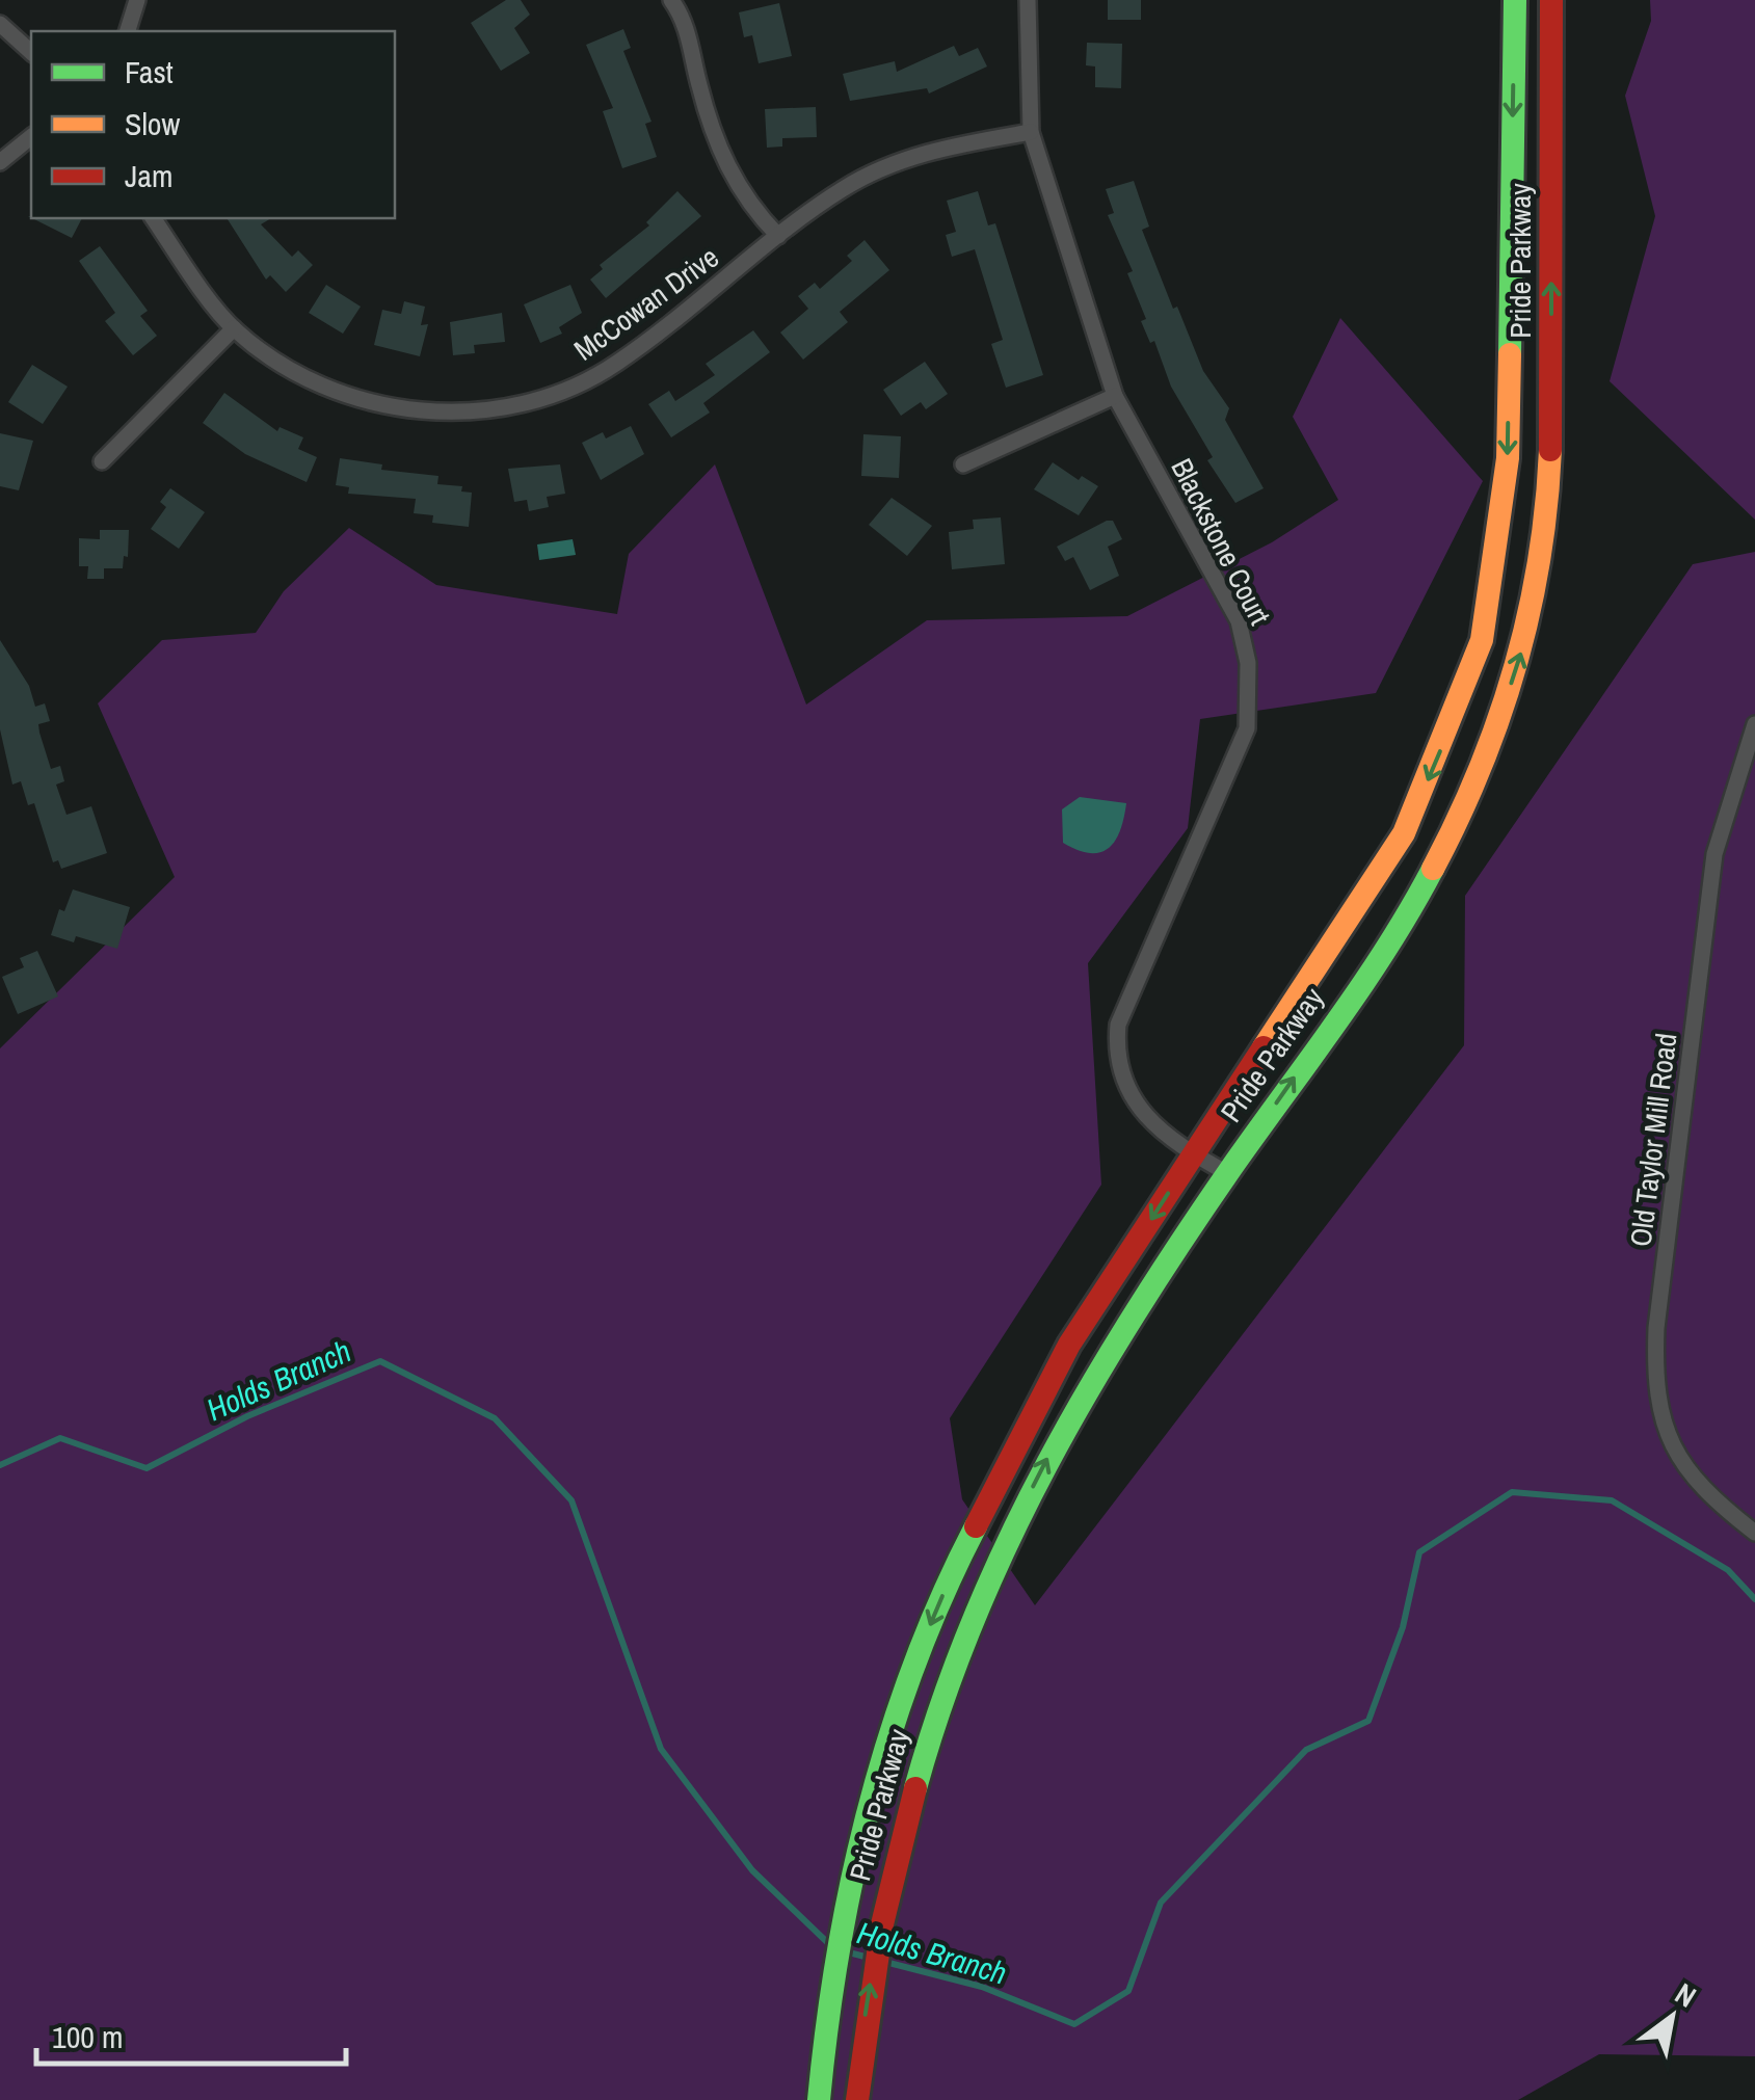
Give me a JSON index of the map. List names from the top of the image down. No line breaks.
{"streets":{"main road":["Pride Parkway"],"street":["McCowan Drive","Blackstone Court","Old Taylor Mill Road"]},"crossings":[["Pride Parkway","Blackstone Court"],["McCowan Drive","Blackstone Court"]],"water":["Holds Branch"],"legend":["Fast","Slow","Jam"],"scale_bar":"100 m","north":"top right"}
